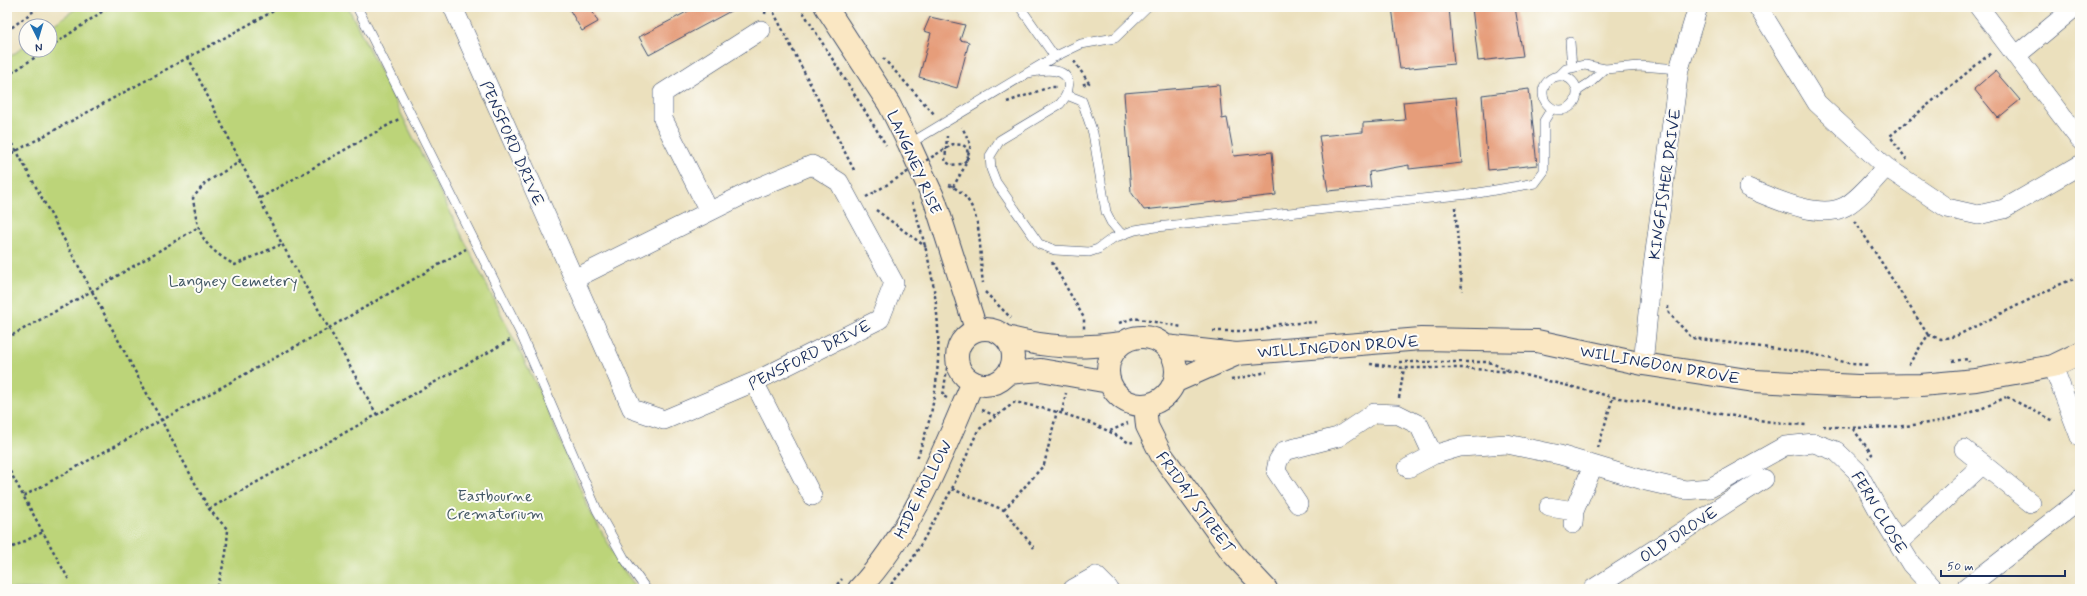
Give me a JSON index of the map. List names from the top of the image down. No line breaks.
{"streets":{"main road":["LANGNEY RISE","WILLINGDON DROVE","HIDE HOLLOW","FRIDAY STREET"],"street":["PENSFORD DRIVE","KINGFISHER DRIVE","FERN CLOSE","OLD DROVE"]},"crossings":[["LANGNEY RISE","HIDE HOLLOW"],["KINGFISHER DRIVE","WILLINGDON DROVE"],["WILLINGDON DROVE","FRIDAY STREET"]],"parks":["Langney Cemetery","Eastbourne Crematorium"],"scale_bar":"50 m","north":"bottom"}
